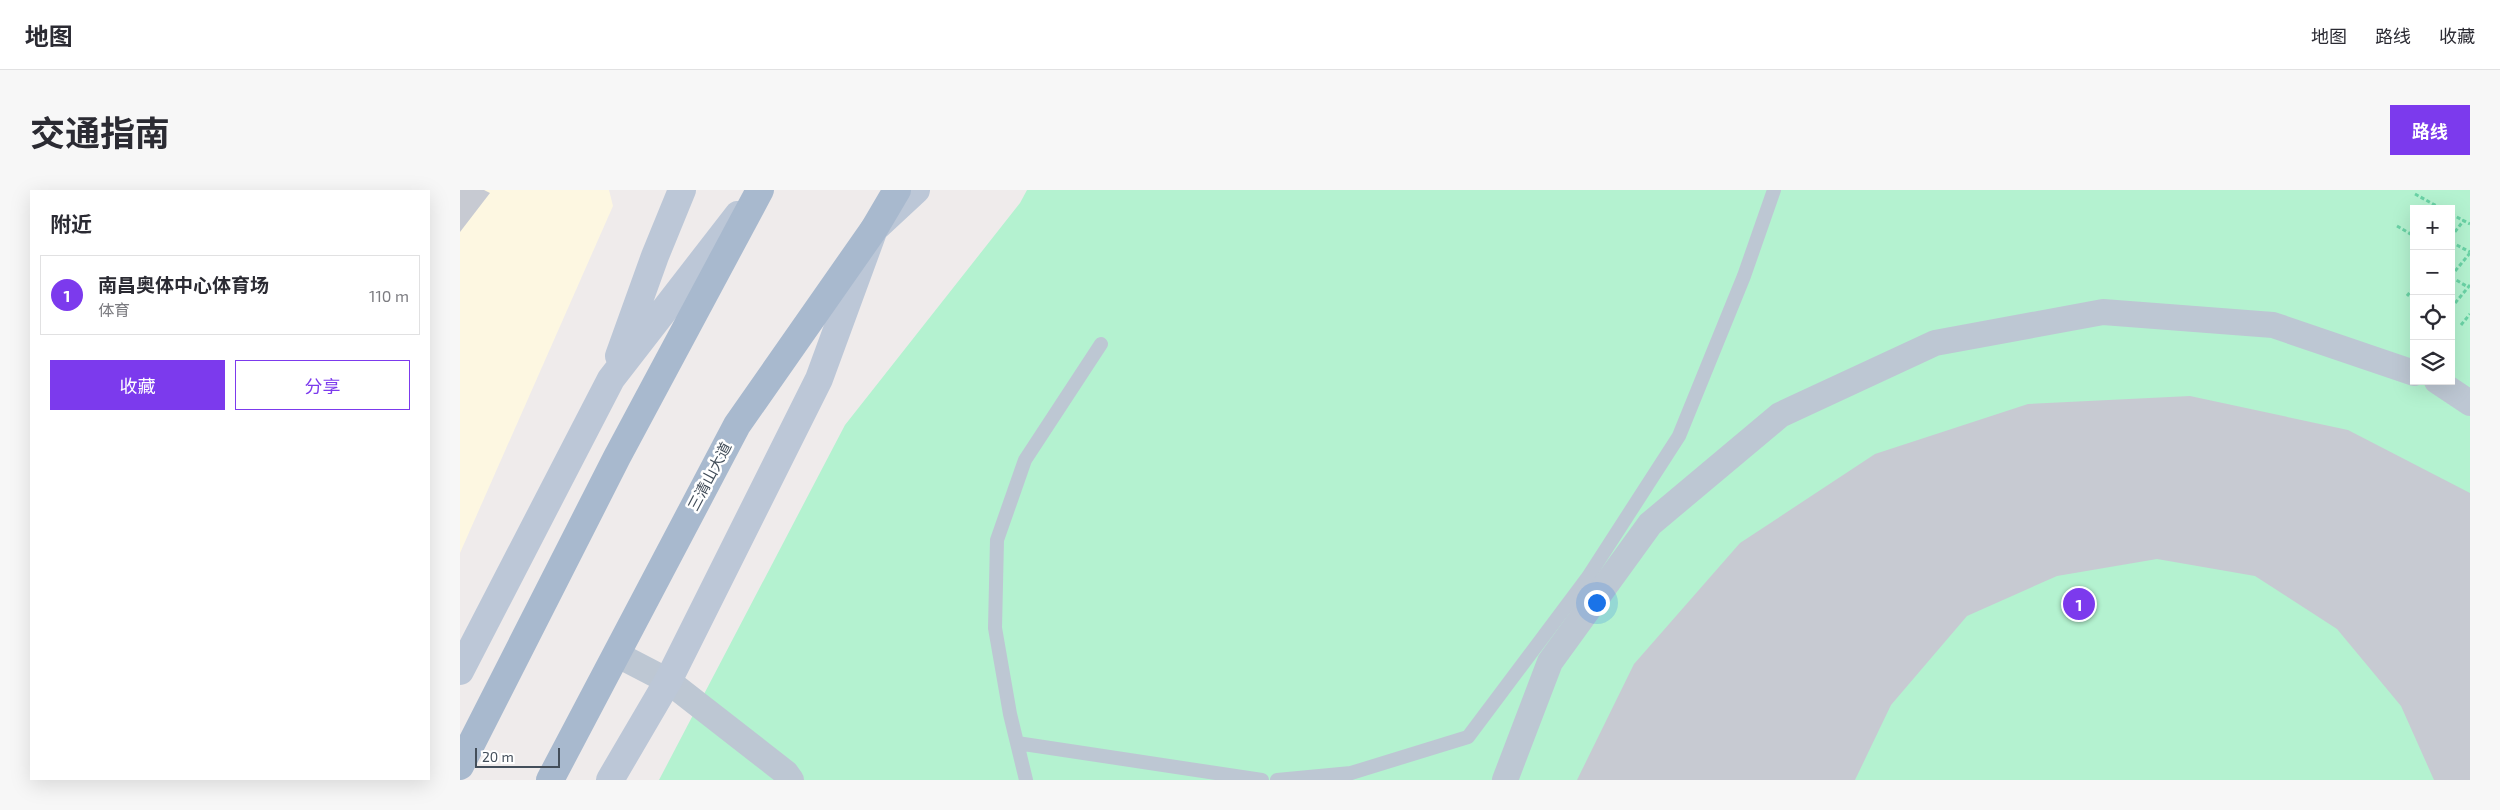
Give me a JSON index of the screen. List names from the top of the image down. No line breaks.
{"streets":{"main road":["三清山大道"]},"scale_bar":"20 m","page":{"header":"地图","nav":["地图","路线","收藏"],"title":"交通指南","buttons":["路线",["收藏","分享"]],"heading":"附近","map_buttons":["+","−"],"list":[{"mark":"1","name":"南昌奥体中心体育场","note":"体育","value":"110 m"}],"pins":"1","scale":"20 m"}}
